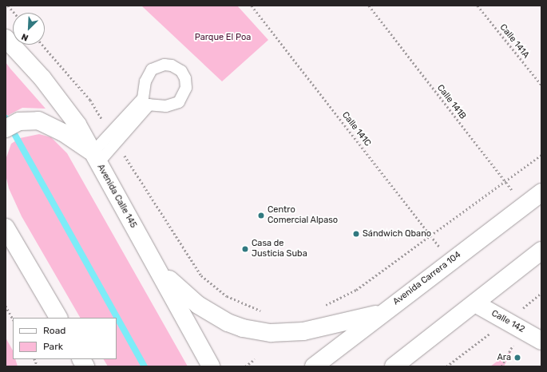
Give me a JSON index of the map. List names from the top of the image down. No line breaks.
{"streets":{"main road":["Avenida Calle 145","Avenida Carrera 104","Calle 142"],"path":["Calle 141A","Calle 141B","Calle 141C"]},"crossings":[["Calle 141B","Avenida Carrera 104"],["Calle 141C","Avenida Carrera 104"]],"parks":["Parque El Poa"],"places":["Centro Comercial Alpaso","Sándwich Qbano","Casa de Justicia Suba","Ara"],"legend":["Road","Park"],"north":"bottom left"}
